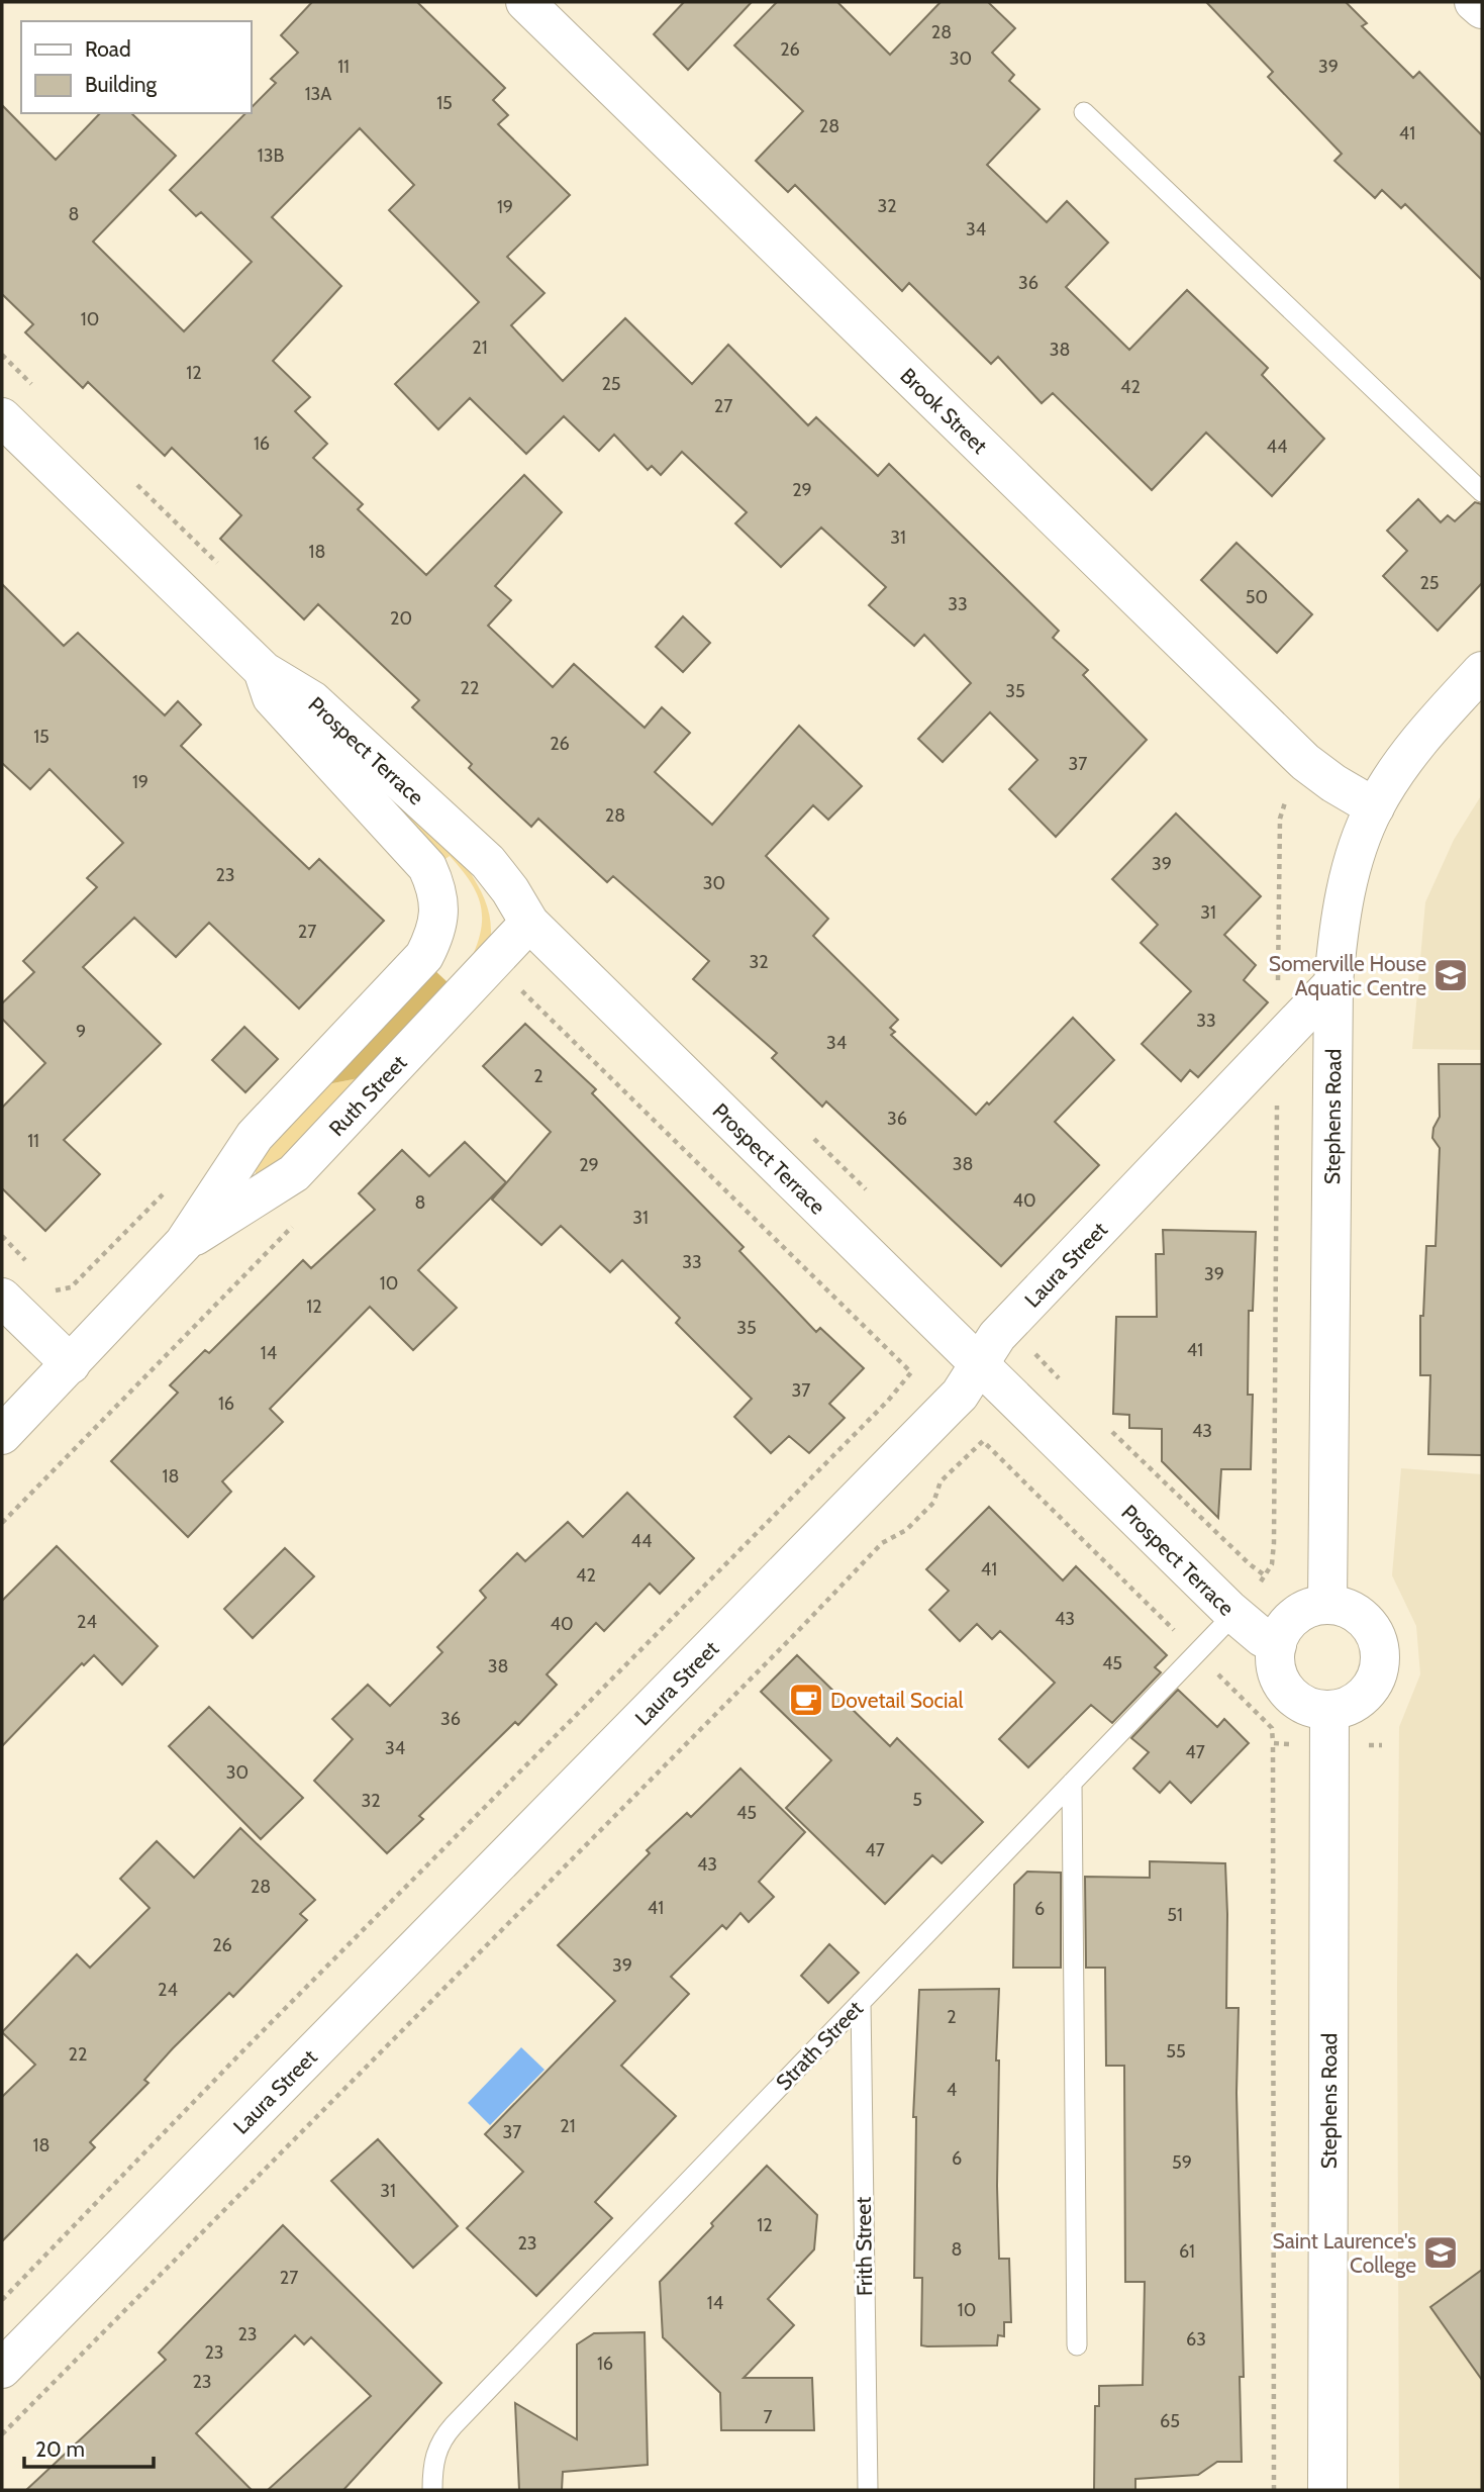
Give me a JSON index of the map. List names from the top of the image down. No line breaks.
{"streets":{"street":["Brook Street","Prospect Terrace","Ruth Street","Stephens Road","Laura Street"],"lane":["Strath Street","Frith Street"]},"crossings":[["Brook Street","Stephens Road"],["Prospect Terrace","Ruth Street"],["Prospect Terrace","Stephens Road"],["Prospect Terrace","Laura Street"],["Prospect Terrace","Strath Street"],["Stephens Road","Laura Street"],["Strath Street","Frith Street"]],"places":{"school or university":["Somerville House Aquatic Centre","Saint Laurence's College"],"cafe":["Dovetail Social"]},"house_numbers":["28","26","30","11","39","13A","15","28","41","13B","32","19","8","34","36","10","21","38","12","25","42","27","16","44","29","31","18","25","50","33","20","22","35","15","26","37","19","28","39","23","30","31","27","32","33","9","34","2","36","11","38","29","40","8","31","33","39","10","12","35","41","14","37","16","43","18","44","41","42","43","24","40","45","38","36","34","47","30","5","32","45","47","43","28","41","6","51","26","39","24","2","55","22","4","21","37","18","6","59","31","12","23","8","61","27","14","10","23","63","23","16","23","7","65"],"legend":["Road","Building"],"scale_bar":"20 m"}
